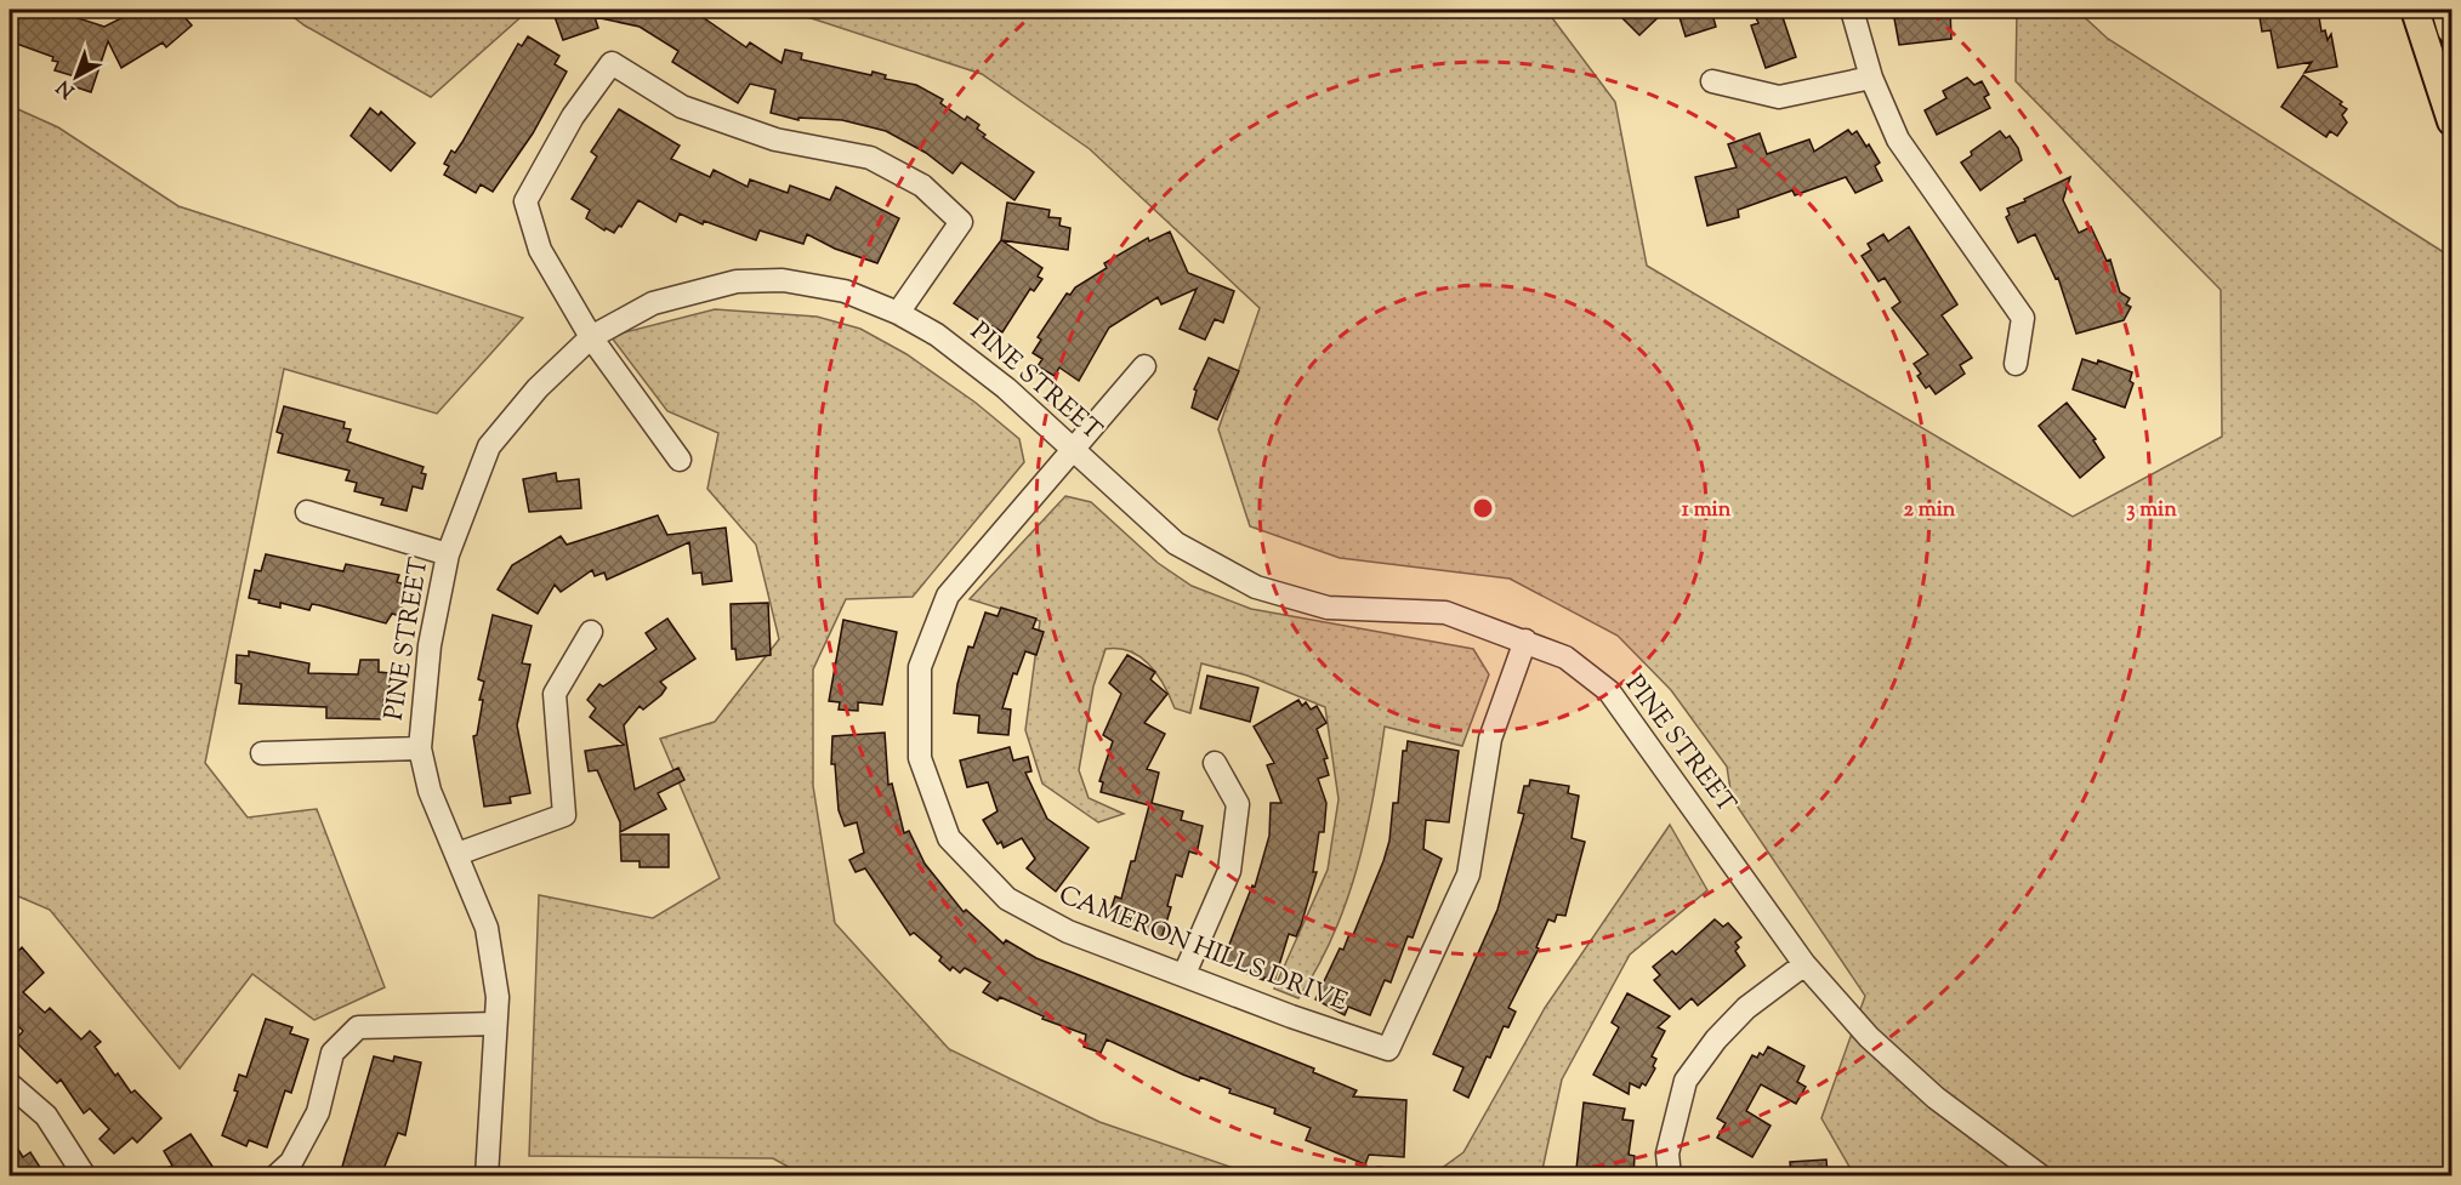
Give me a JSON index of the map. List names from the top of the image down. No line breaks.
{"streets":{"street":["PINE STREET","CAMERON HILLS DRIVE"]},"crossings":[["PINE STREET","CAMERON HILLS DRIVE"]],"north":"bottom left","rings":["1 min","2 min","3 min"]}
